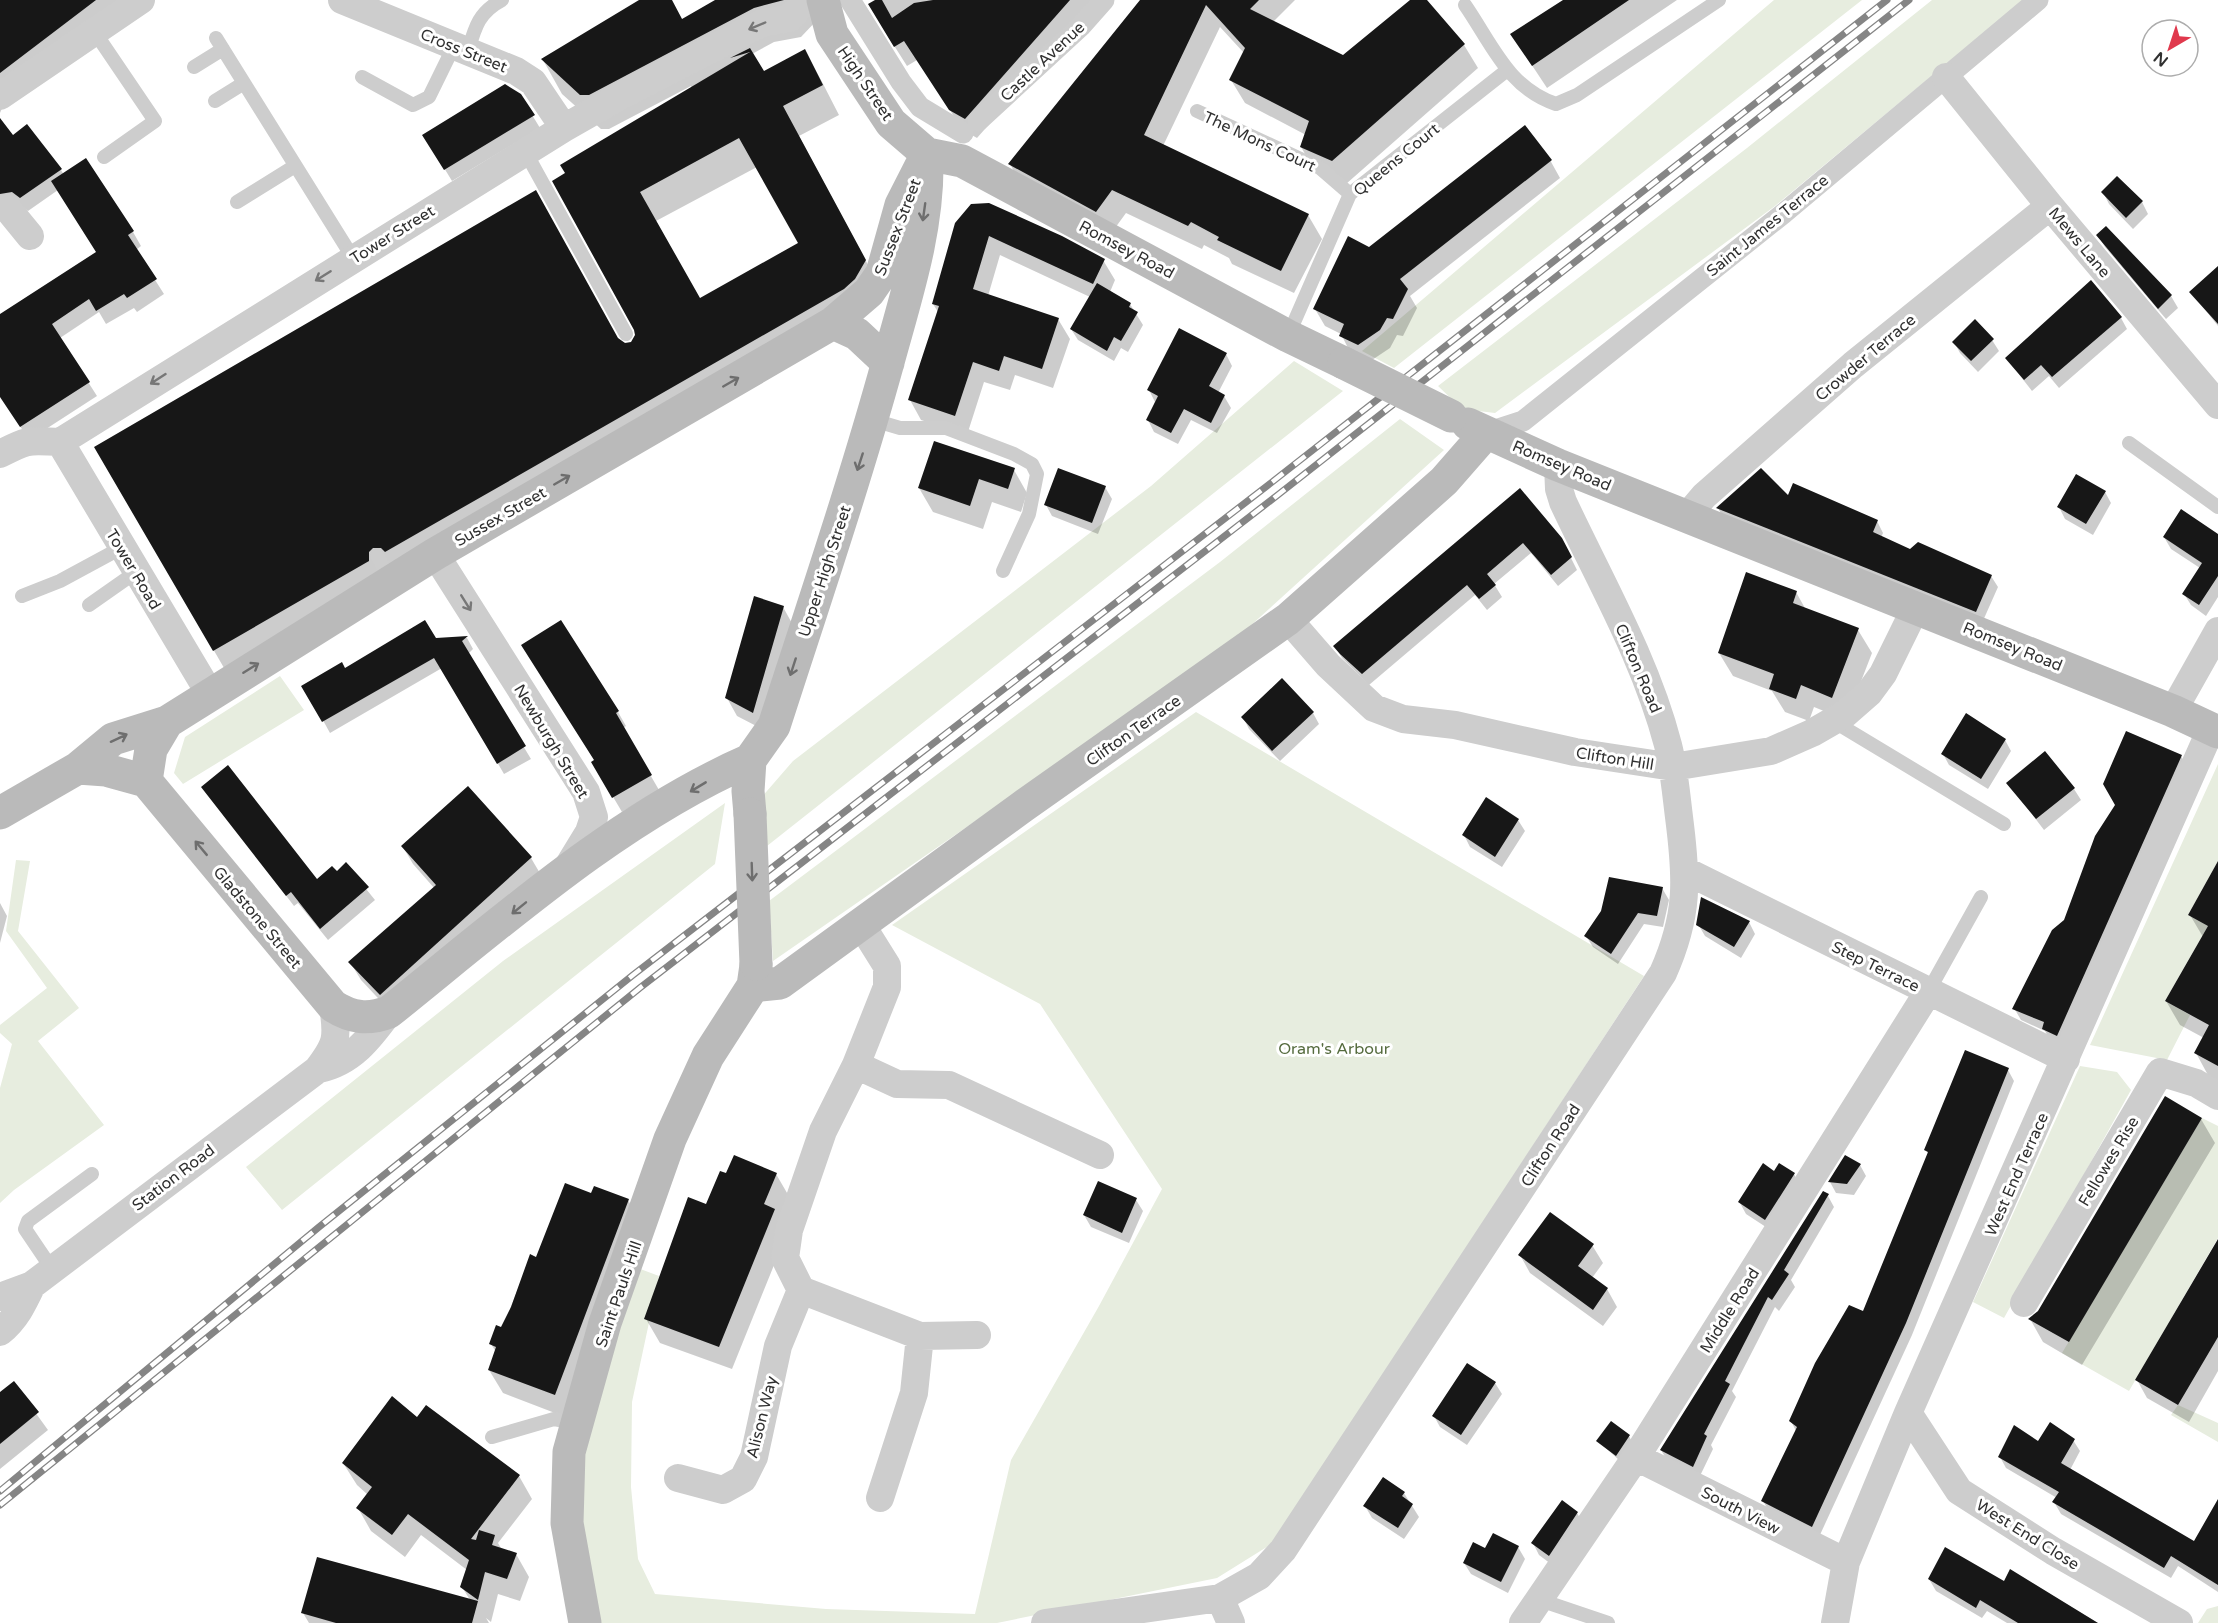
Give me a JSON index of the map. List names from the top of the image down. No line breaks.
{"streets":{"main road":["High Street","Sussex Street","Romsey Road","Upper High Street","Clifton Terrace","Gladstone Street","Station Road","Saint Pauls Hill"],"street":["Cross Street","Castle Avenue","Saint James Terrace","Tower Street","Mews Lane","Crowder Terrace","Tower Road","Clifton Road","Newburgh Street","Clifton Hill","Step Terrace","Fellowes Rise","West End Terrace","Middle Road","Alison Way","South View","West End Close"],"lane":["The Mons Court","Queens Court"]},"crossings":[["Cross Street","Tower Street"],["High Street","Sussex Street"],["High Street","Tower Street"],["High Street","Romsey Road"],["High Street","Upper High Street"],["The Mons Court","Queens Court"],["Queens Court","Romsey Road"],["Saint James Terrace","Mews Lane"],["Saint James Terrace","Romsey Road"],["Saint James Terrace","Clifton Terrace"],["Sussex Street","Romsey Road"],["Sussex Street","Tower Road"],["Sussex Street","Upper High Street"],["Sussex Street","Newburgh Street"],["Tower Street","Tower Road"],["Mews Lane","Crowder Terrace"],["Romsey Road","Crowder Terrace"],["Romsey Road","Upper High Street"],["Romsey Road","Clifton Road"],["Romsey Road","Clifton Terrace"],["Romsey Road","Clifton Hill"],["Romsey Road","West End Terrace"],["Clifton Road","Clifton Hill"],["Clifton Road","Step Terrace"],["Clifton Terrace","Clifton Hill"],["Clifton Terrace","Saint Pauls Hill"],["Newburgh Street","Station Road"],["Gladstone Street","Station Road"],["Step Terrace","West End Terrace"],["Step Terrace","Middle Road"],["West End Terrace","South View"],["West End Terrace","West End Close"],["Middle Road","South View"]],"one_way":["Sussex Street","Tower Street","Upper High Street","Newburgh Street","Gladstone Street"],"parks":["Oram's Arbour"],"north":"bottom left"}
